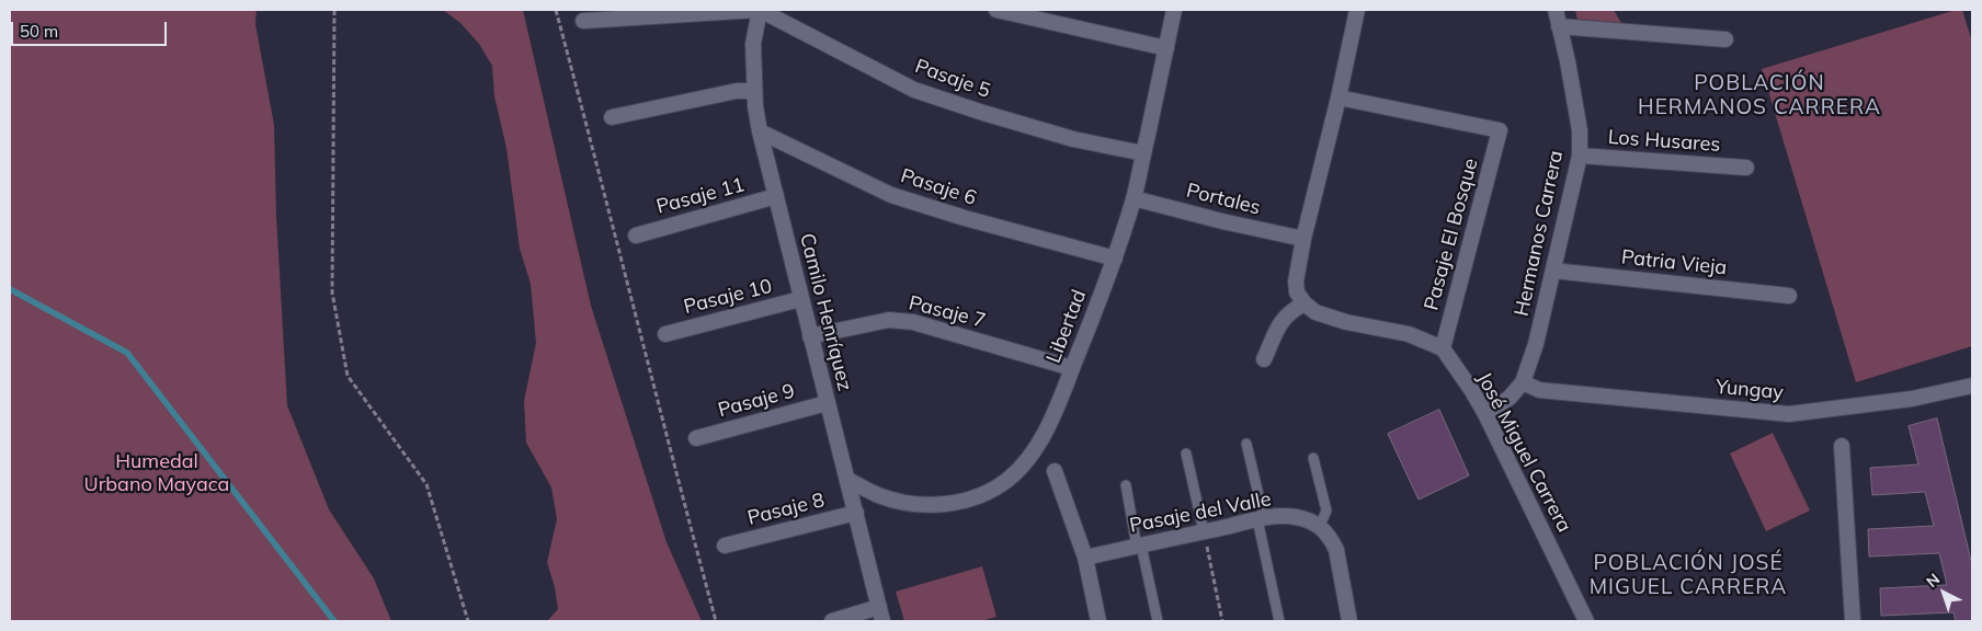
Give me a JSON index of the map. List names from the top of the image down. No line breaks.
{"streets":{"street":["Pasaje 5","Los Husares","Pasaje 6","Pasaje 11","Portales","Hermanos Carrera","Pasaje El Bosque","Patria Vieja","Pasaje 10","Camilo Henríquez","Pasaje 7","Libertad","Yungay","Pasaje 9","José Miguel Carrera","Pasaje 8","Pasaje del Valle"]},"crossings":[["Pasaje 5","Camilo Henríquez"],["Pasaje 5","Libertad"],["Los Husares","Hermanos Carrera"],["Pasaje 6","Camilo Henríquez"],["Pasaje 6","Libertad"],["Pasaje 11","Camilo Henríquez"],["Portales","Libertad"],["Hermanos Carrera","Patria Vieja"],["Hermanos Carrera","Yungay"],["Hermanos Carrera","José Miguel Carrera"],["Pasaje El Bosque","José Miguel Carrera"],["Pasaje 10","Camilo Henríquez"],["Camilo Henríquez","Pasaje 7"],["Camilo Henríquez","Libertad"],["Camilo Henríquez","Pasaje 9"],["Camilo Henríquez","Pasaje 8"],["Pasaje 7","Libertad"]],"districts":["POBLACIÓN HERMANOS CARRERA","POBLACIÓN JOSÉ MIGUEL CARRERA"],"parks":["Humedal Urbano Mayaca"],"scale_bar":"50 m","north":"top left"}
